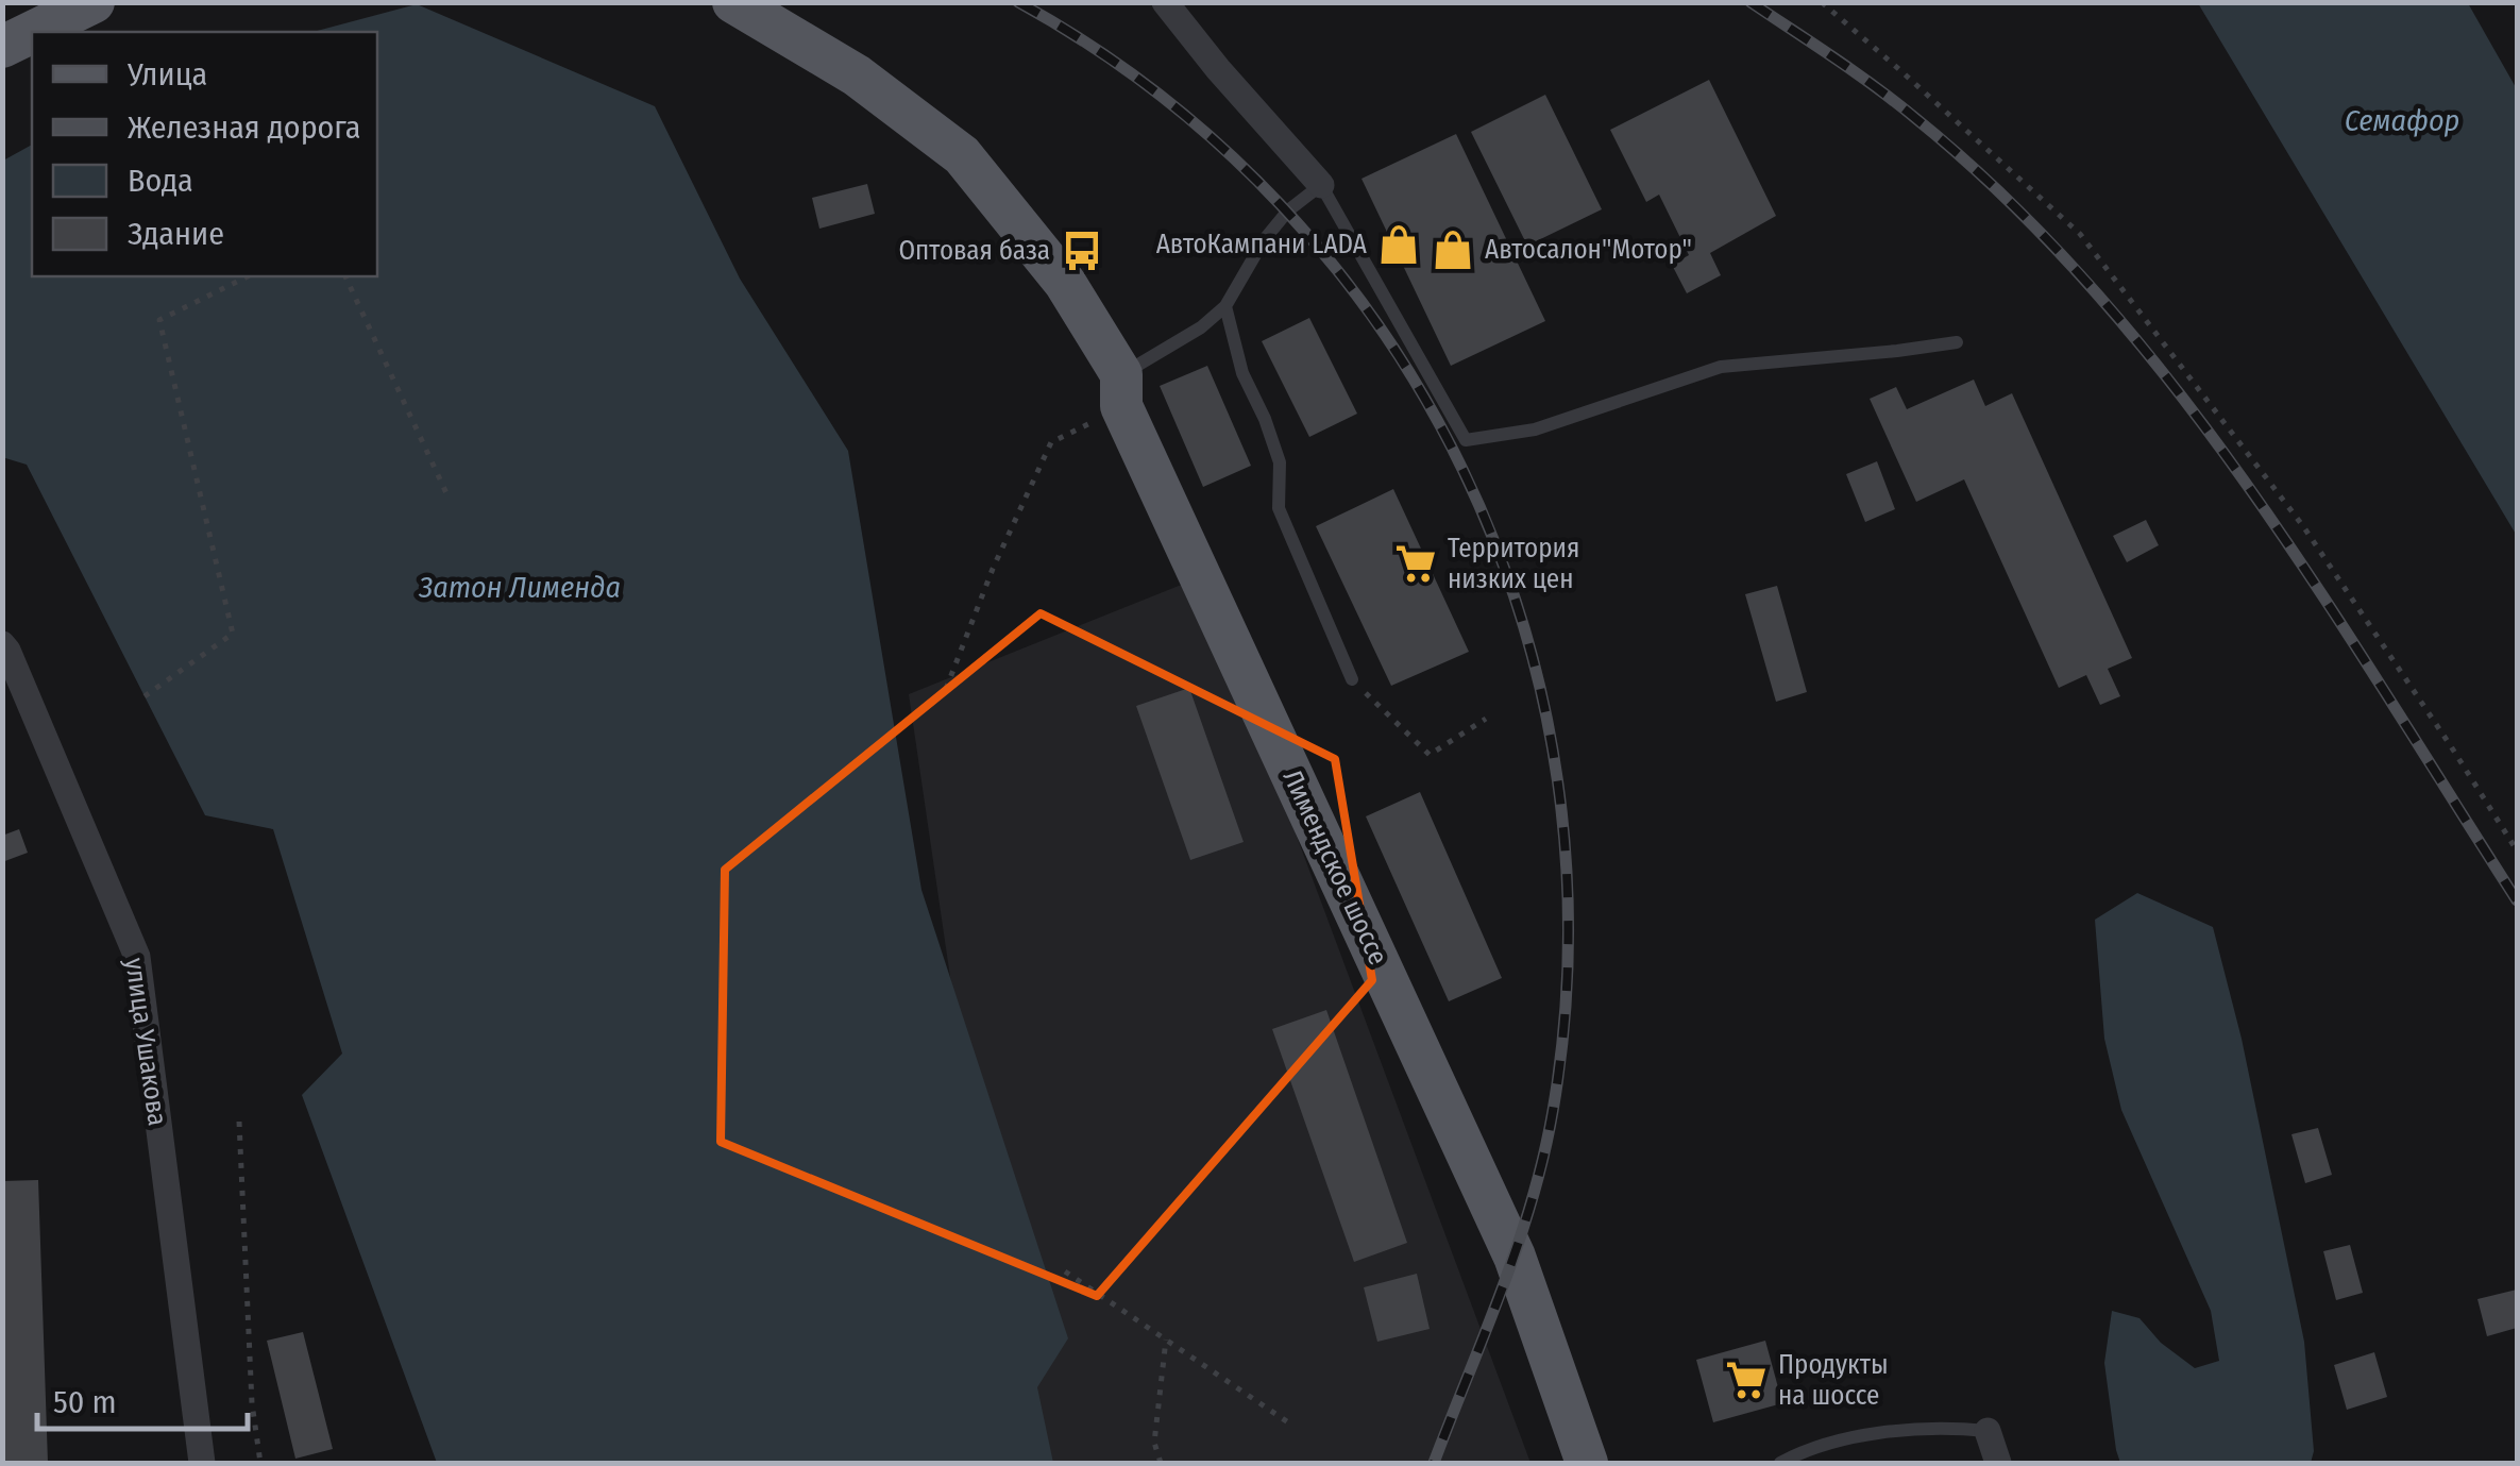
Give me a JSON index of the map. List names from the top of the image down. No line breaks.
{"streets":{"main road":["Лимендское шоссе"],"street":["улица Ушакова"]},"water":["Семафор","Затон Лименда"],"places":{"shop":["АвтоКампани LADA","Автосалон\"Мотор\""],"bus stop":["Оптовая база"],"supermarket":["Территория низких цен","Продукты на шоссе"]},"legend":["Улица","Железная дорога","Вода","Здание"],"scale_bar":"50 m"}
